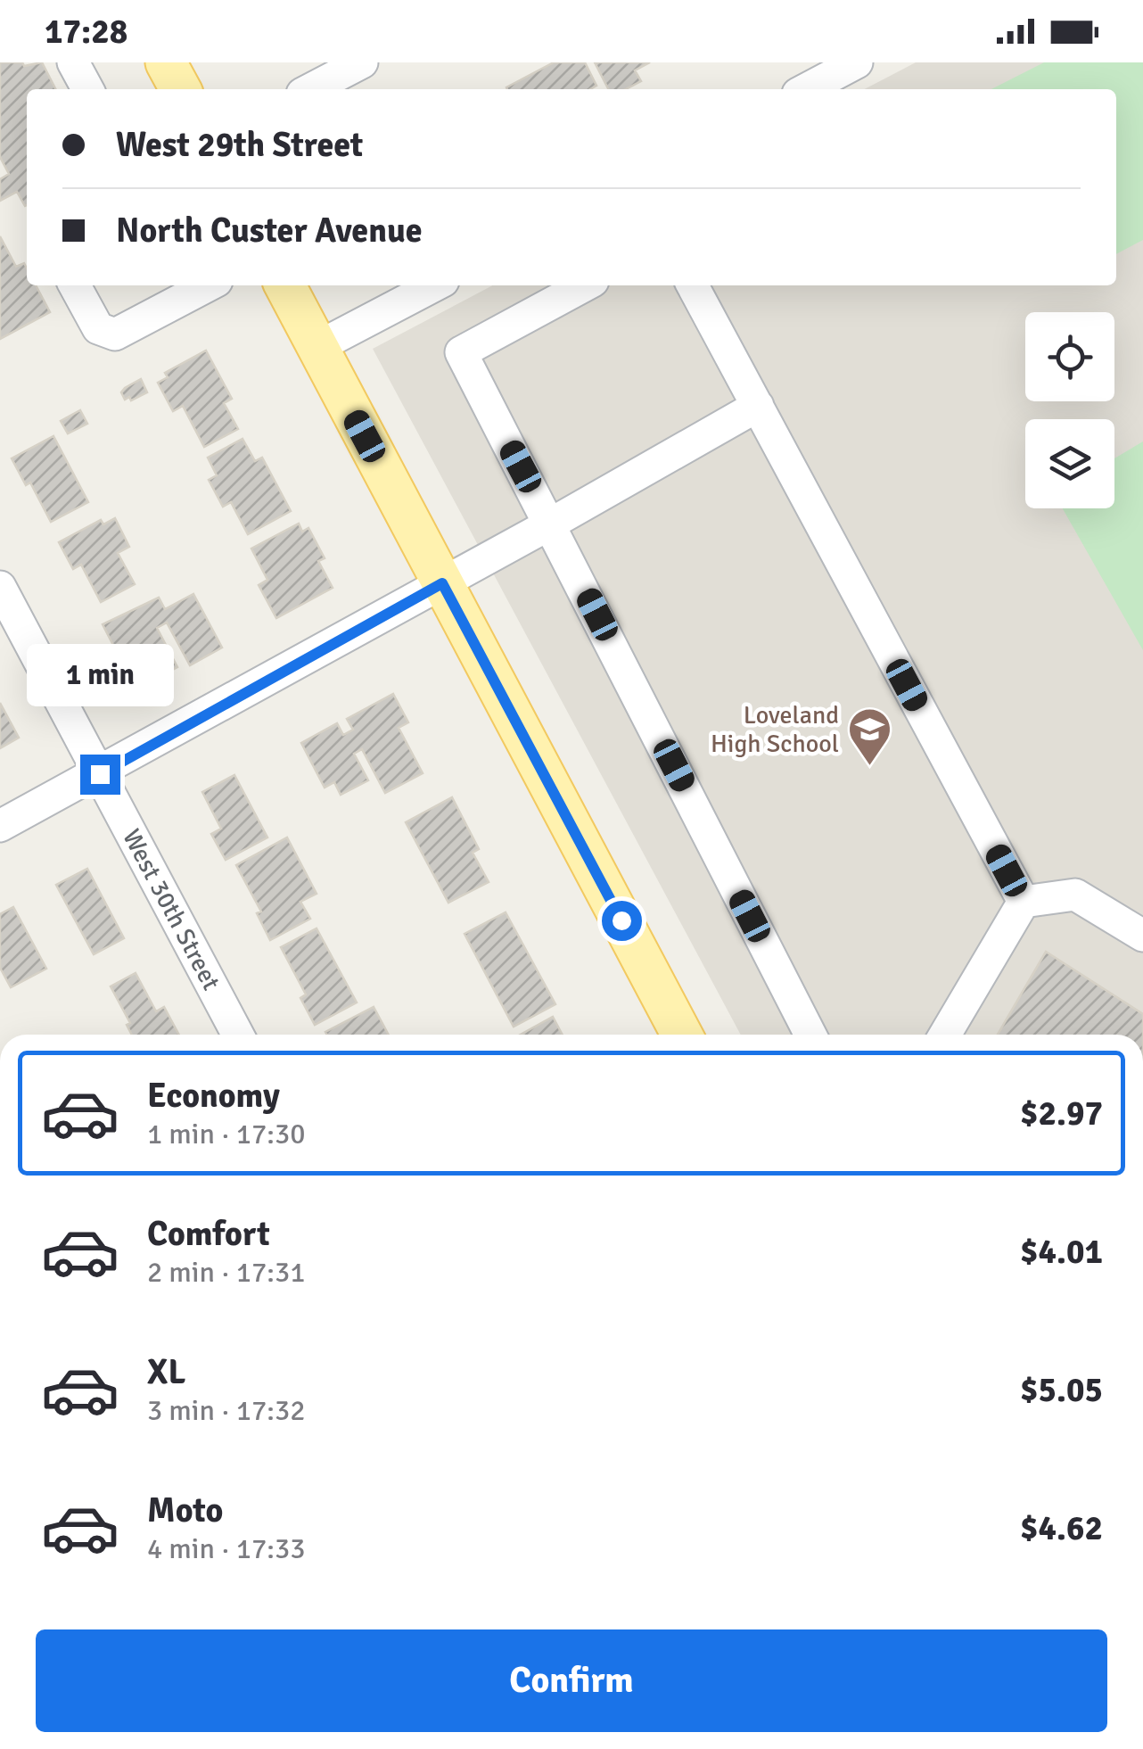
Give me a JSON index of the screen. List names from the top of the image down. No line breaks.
{"streets":{"street":["West 30th Street"]},"places":{"school or university":["Loveland High School"]},"page":{"status":"17:28","banner":["West 29th Street","North Custer Avenue"],"bubble":"1 min","list":[{"name":"Economy","note":"1 min · 17:30","value":"$2.97"},{"name":"Comfort","note":"2 min · 17:31","value":"$4.01"},{"name":"XL","note":"3 min · 17:32","value":"$5.05"},{"name":"Moto","note":"4 min · 17:33","value":"$4.62"}],"buttons":"Confirm"}}
